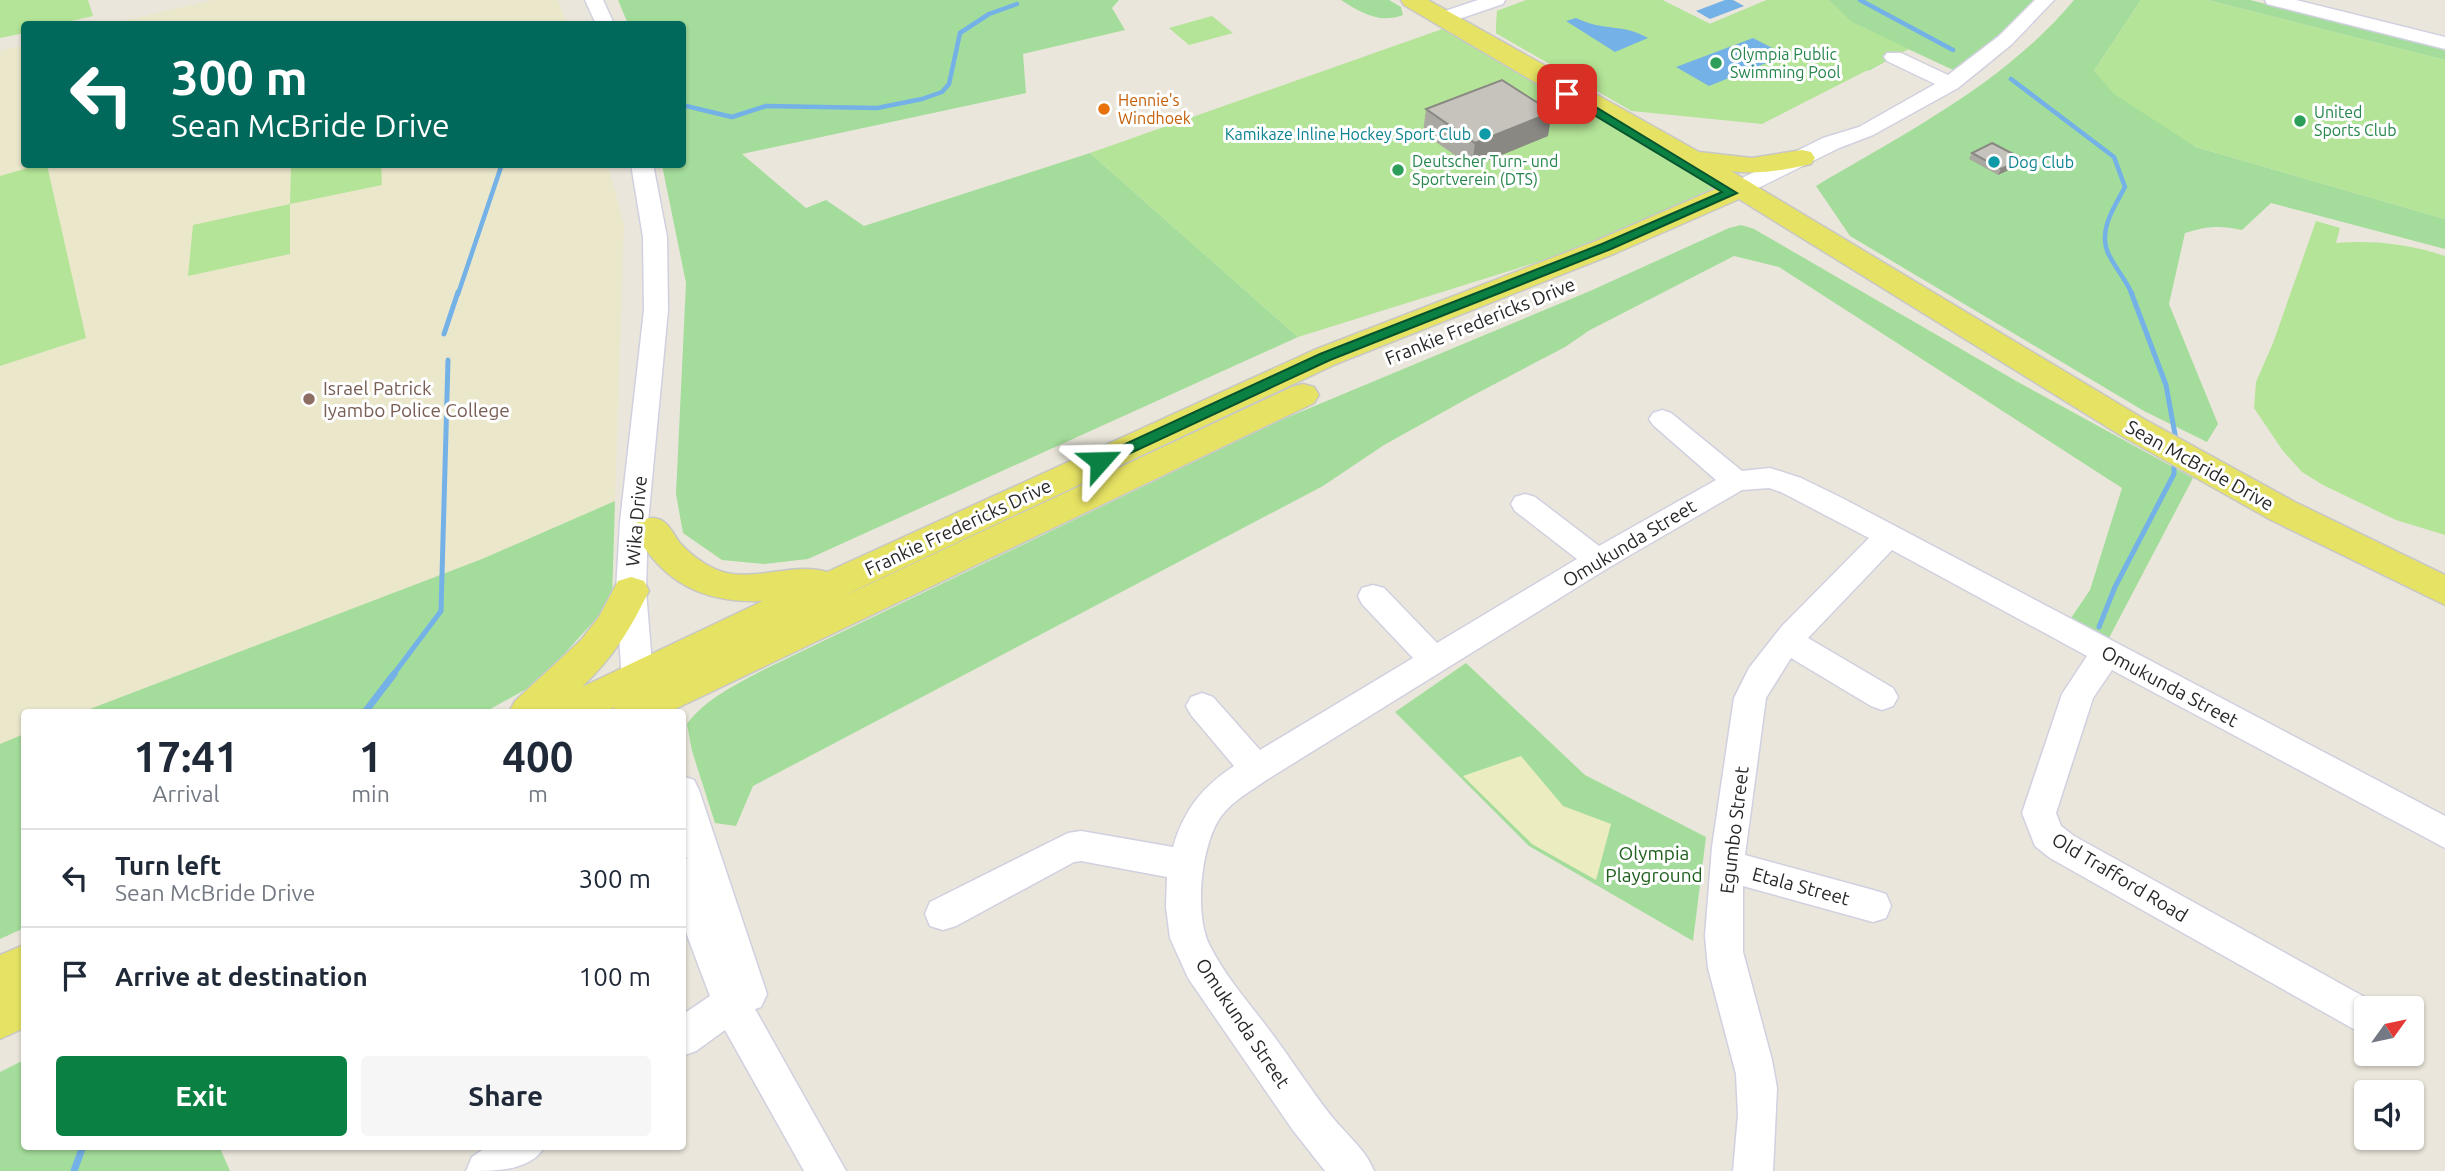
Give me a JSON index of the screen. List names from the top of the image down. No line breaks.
{"streets":{"main road":["Frankie Fredericks Drive","Sean McBride Drive"],"street":["Wika Drive","Omukunda Street","Egumbo Street","Old Trafford Road","Etala Street"]},"crossings":[["Frankie Fredericks Drive","Sean McBride Drive"],["Frankie Fredericks Drive","Wika Drive"],["Omukunda Street","Egumbo Street"],["Omukunda Street","Old Trafford Road"],["Egumbo Street","Etala Street"]],"parks":["Olympia Playground"],"places":["Olympia Public Swimming Pool","Hennie's Windhoek","United Sports Club","Kamikaze Inline Hockey Sport Club","Dog Club","Deutscher Turn- und Sportverein (DTS)","Israel Patrick Iyambo Police College"],"north":"top right","page":{"turn":["300 m","Sean McBride Drive"],"eta":["17:41","Arrival","1","min","400","m"],"list":[{"name":"Turn left","note":"Sean McBride Drive","value":"300 m"},{"name":"Arrive at destination","value":"100 m"}],"buttons":["Exit","Share"]}}
